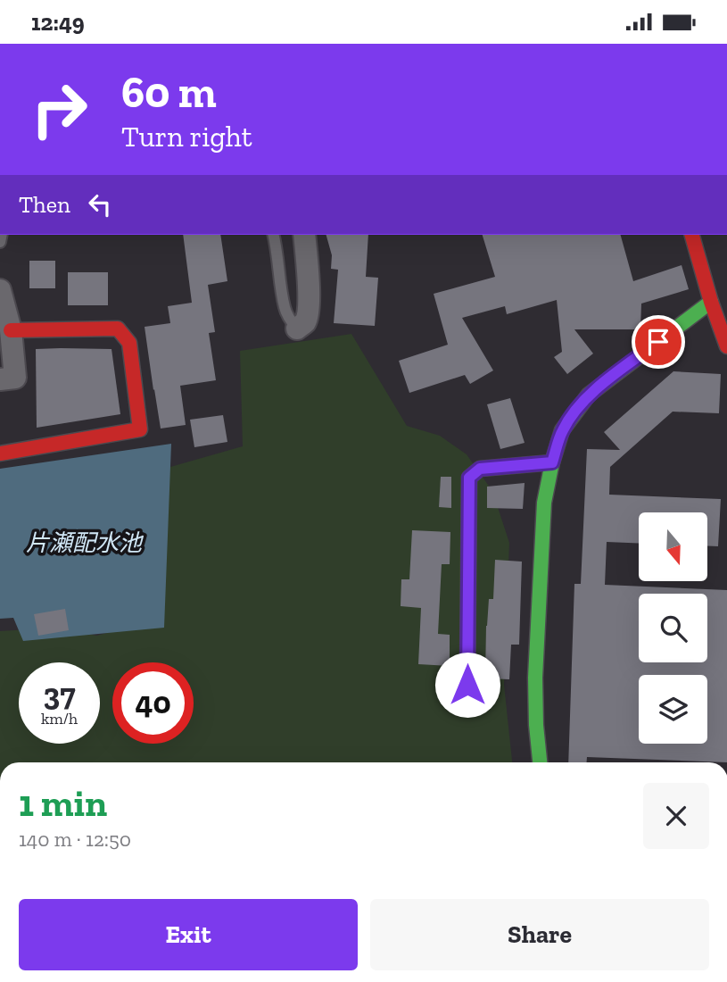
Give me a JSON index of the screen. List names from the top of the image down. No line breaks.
{"water":["片瀬配水池"],"north":"bottom","page":{"status":"12:49","turn":["60 m","Turn right"],"then":"Then","speed":"37 km/h","limit":"40","heading":["1 min","140 m · 12:50"],"buttons":["Exit","Share"]}}
